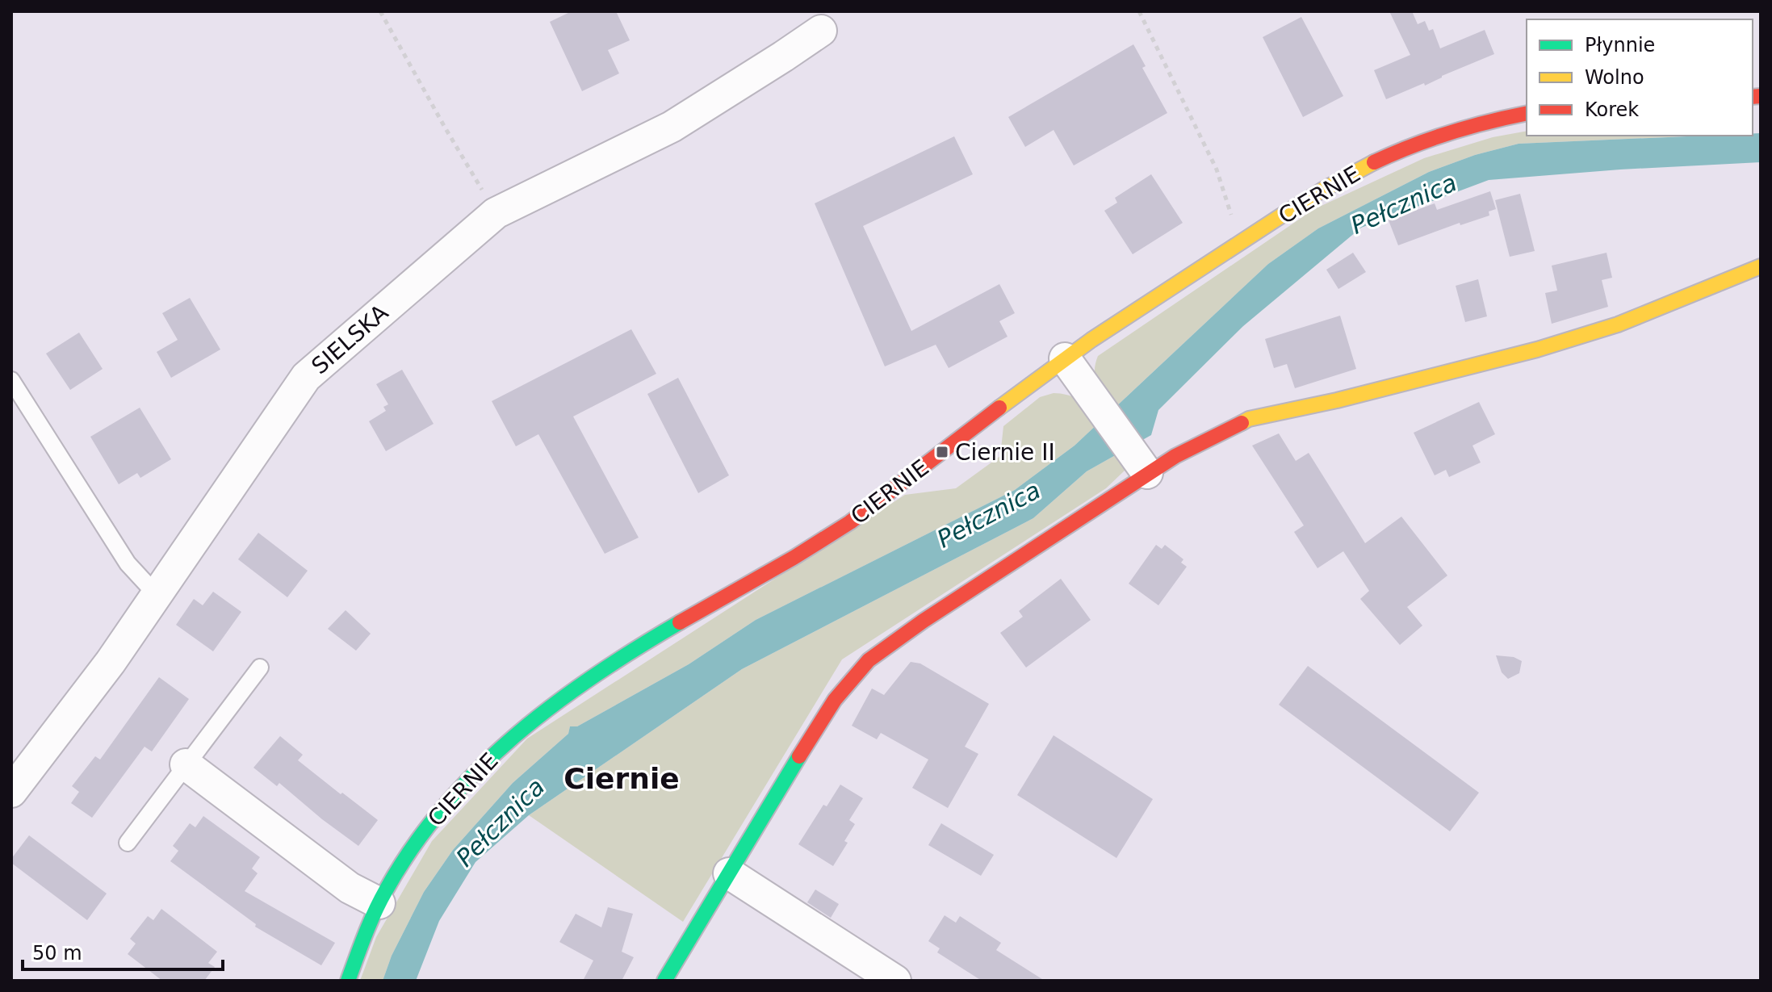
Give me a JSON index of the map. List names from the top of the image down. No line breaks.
{"streets":{"street":["CIERNIE","SIELSKA"]},"districts":["Ciernie"],"water":["Pełcznica"],"places":{"transit":["Ciernie II"]},"legend":["Płynnie","Wolno","Korek"],"scale_bar":"50 m"}
